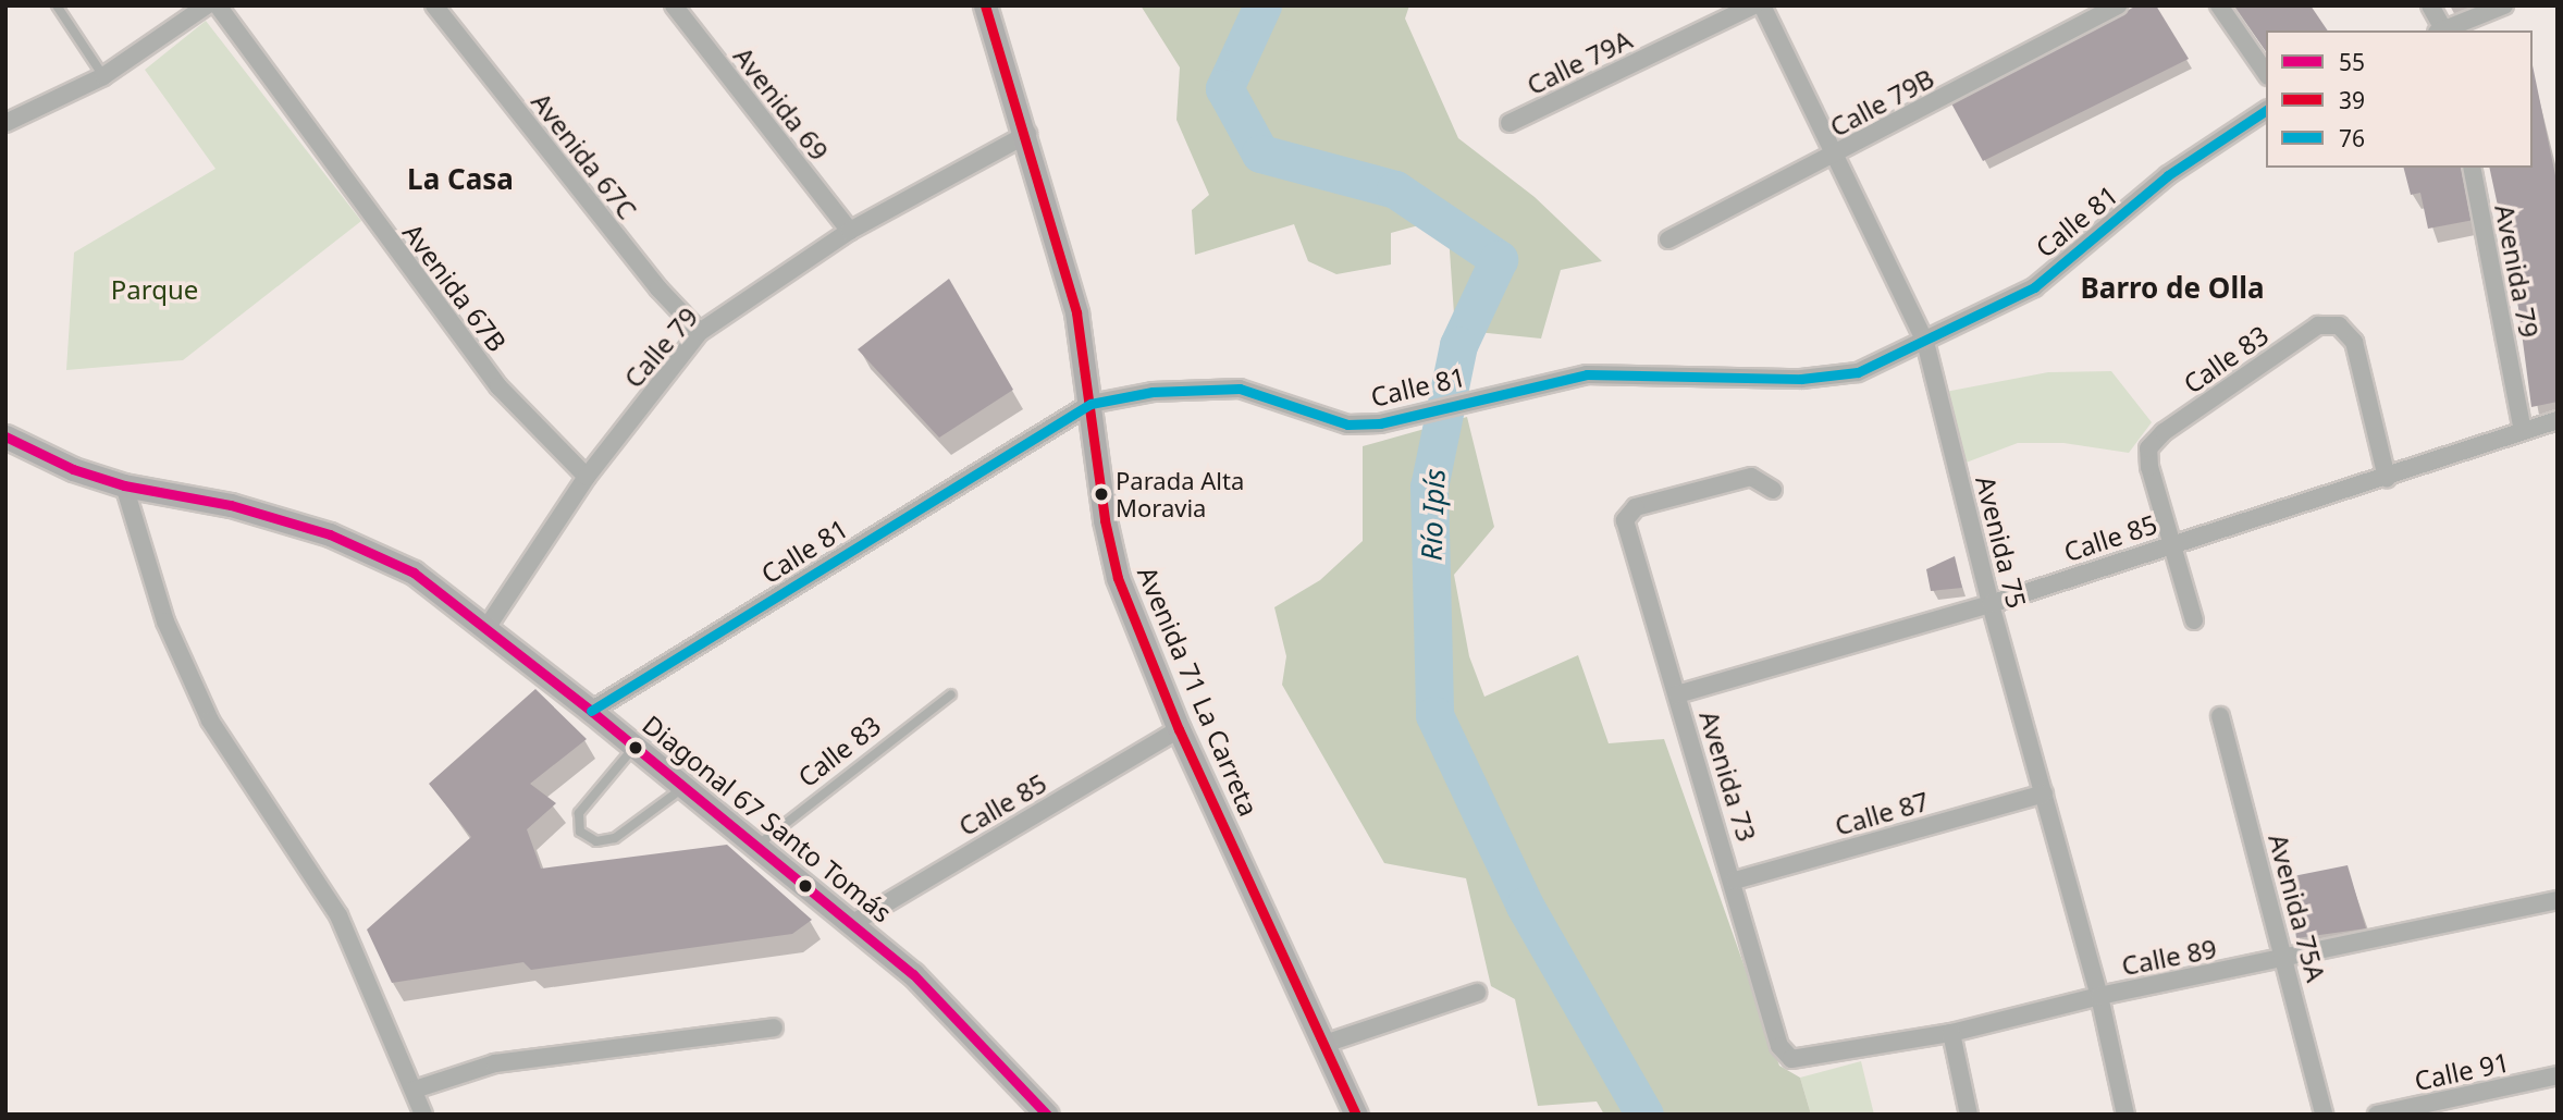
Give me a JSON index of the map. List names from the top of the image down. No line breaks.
{"streets":{"main road":["Avenida 71 La Carreta","Diagonal 67 Santo Tomás"],"street":["Calle 79A","Calle 79B","Avenida 69","Avenida 67C","Calle 81","Avenida 79","Avenida 67B","Calle 79","Calle 83","Calle 85","Avenida 75","Avenida 73","Calle 87","Avenida 75A","Calle 89","Calle 91"]},"crossings":[["Calle 79B","Avenida 75"],["Avenida 69","Calle 79"],["Avenida 67C","Calle 79"],["Calle 81","Avenida 75"],["Calle 81","Avenida 71 La Carreta"],["Calle 81","Diagonal 67 Santo Tomás"],["Avenida 79","Calle 85"],["Avenida 67B","Calle 79"],["Calle 79","Avenida 71 La Carreta"],["Calle 79","Diagonal 67 Santo Tomás"],["Calle 83","Calle 85"],["Calle 83","Diagonal 67 Santo Tomás"],["Calle 85","Avenida 75"],["Calle 85","Avenida 71 La Carreta"],["Calle 85","Avenida 73"],["Calle 85","Diagonal 67 Santo Tomás"],["Avenida 75","Calle 87"],["Avenida 75","Calle 89"],["Avenida 73","Calle 87"],["Avenida 73","Calle 89"],["Avenida 75A","Calle 89"]],"districts":["La Casa","Barro de Olla"],"water":["Río Ipís"],"parks":["Parque"],"places":["Parada Alta Moravia"],"lines":["transit line 39","transit line 76","transit line 55"],"legend":["55","39","76"]}
